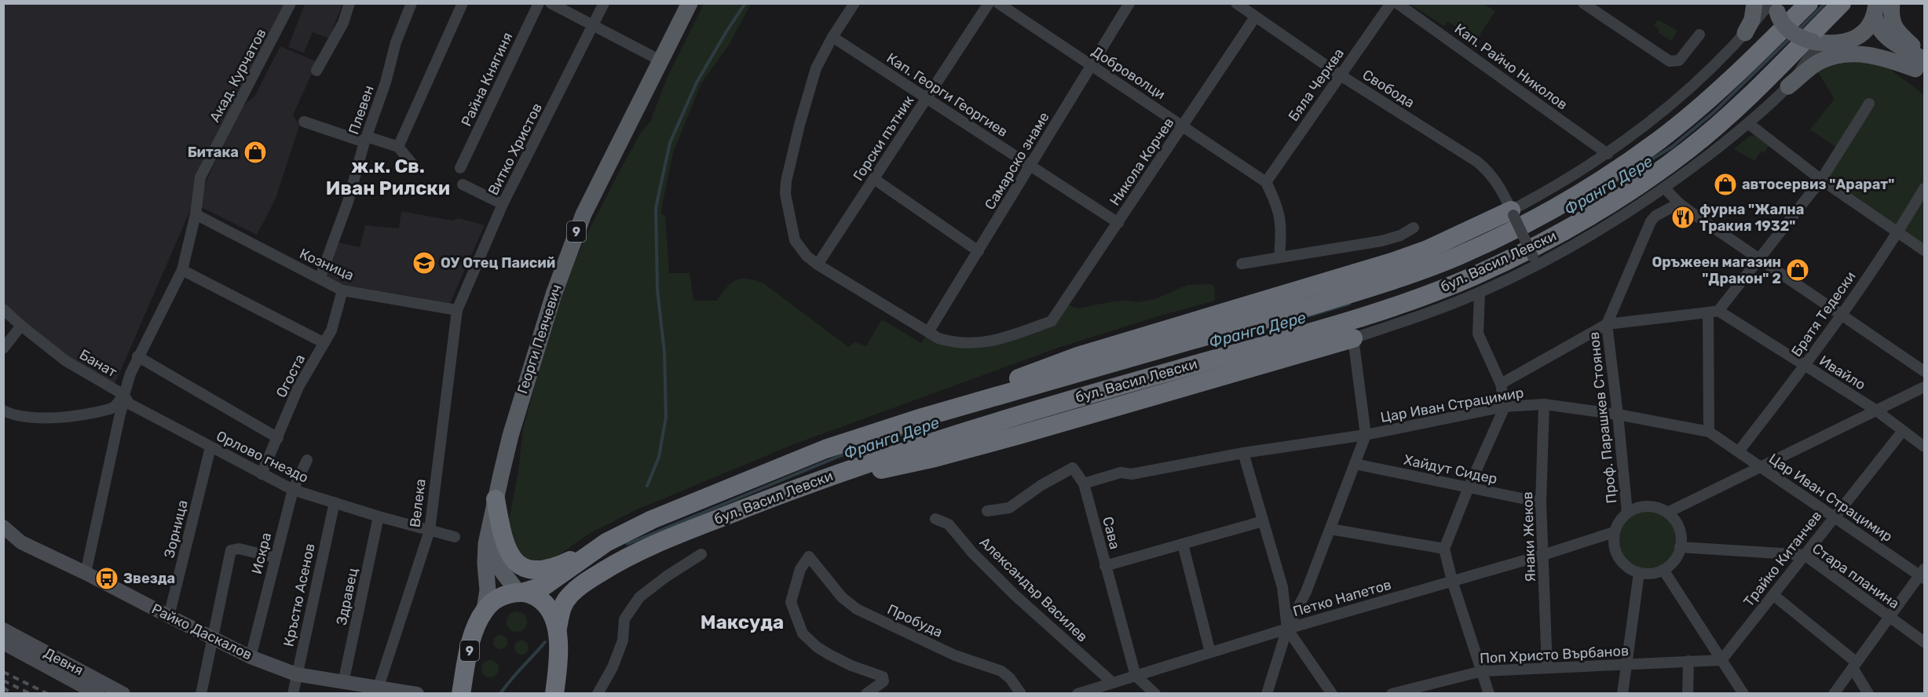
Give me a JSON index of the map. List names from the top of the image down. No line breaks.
{"streets":{"highway":["9","бул. Васил Левски"],"main road":["Георги Пеячевич"],"street":["Кап. Райчо Николов","Доброволци","Акад. Курчатов","Райна Княгиня","Бяла Черква","Свобода","Кап. Георги Георгиев","Плевен","Горски пътник","Витко Христов","Самарско знаме","Никола Корчев","Козница","Братя Тедески","Банат","Ивайло","Огоста","Цар Иван Страцимир","Проф. Парашкев Стоянов","Орлово гнездо","Хайдут Сидер","Велека","Зорница","Сава","Янаки Жеков","Искра","Трайко Китанчев","Стара планина","Александър Василев","Кръстю Асенов","Здравец","Петко Напетов","Прoбудa","Райко Даскалов","Поп Христо Върбанов","Девня"]},"crossings":[["Доброволци","Бяла Черква"],["Доброволци","Самарско знаме"],["Доброволци","Никола Корчев"],["Акад. Курчатов","Козница"],["Бяла Черква","Свобода"],["Свобода","Никола Корчев"],["Кап. Георги Георгиев","Горски пътник"],["Кап. Георги Георгиев","Самарско знаме"],["Кап. Георги Георгиев","Никола Корчев"],["Плевен","Козница"],["Витко Христов","Козница"],["Витко Христов","Велека"],["Самарско знаме","Никола Корчев"],["9","бул. Васил Левски"],["9","Георги Пеячевич"],["бул. Васил Левски","Георги Пеячевич"],["Козница","Огоста"],["Козница","Велека"],["Братя Тедески","Ивайло"],["Братя Тедески","Цар Иван Страцимир"],["Банат","Орлово гнездо"],["Ивайло","Трайко Китанчев"],["Огоста","Орлово гнездо"],["Цар Иван Страцимир","Проф. Парашкев Стоянов"],["Цар Иван Страцимир","Сава"],["Цар Иван Страцимир","Янаки Жеков"],["Цар Иван Страцимир","Трайко Китанчев"],["Проф. Парашкев Стоянов","Стара планина"],["Проф. Парашкев Стоянов","Петко Напетов"],["Орлово гнездо","Велека"],["Орлово гнездо","Зорница"],["Орлово гнездо","Искра"],["Орлово гнездо","Кръстю Асенов"],["Орлово гнездо","Здравец"],["Хайдут Сидер","Янаки Жеков"],["Велека","Райко Даскалов"],["Зорница","Райко Даскалов"],["Сава","Петко Напетов"],["Янаки Жеков","Петко Напетов"],["Янаки Жеков","Поп Христо Върбанов"],["Искра","Райко Даскалов"],["Трайко Китанчев","Стара планина"],["Трайко Китанчев","Поп Христо Върбанов"],["Стара планина","Петко Напетов"],["Александър Василев","Петко Напетов"],["Кръстю Асенов","Райко Даскалов"],["Здравец","Райко Даскалов"]],"districts":["ж.к. Св. Иван Рилски","Максуда"],"water":["Франга Дере"],"places":{"shop":["Битака","автосервиз \"Арарат\"","Оръжеен магазин \"Дракон\" 2"],"restaurant":["фурна \"Жална Тракия 1932\""],"school or university":["ОУ Отец Паисий"],"bus stop":["Звезда"]}}
